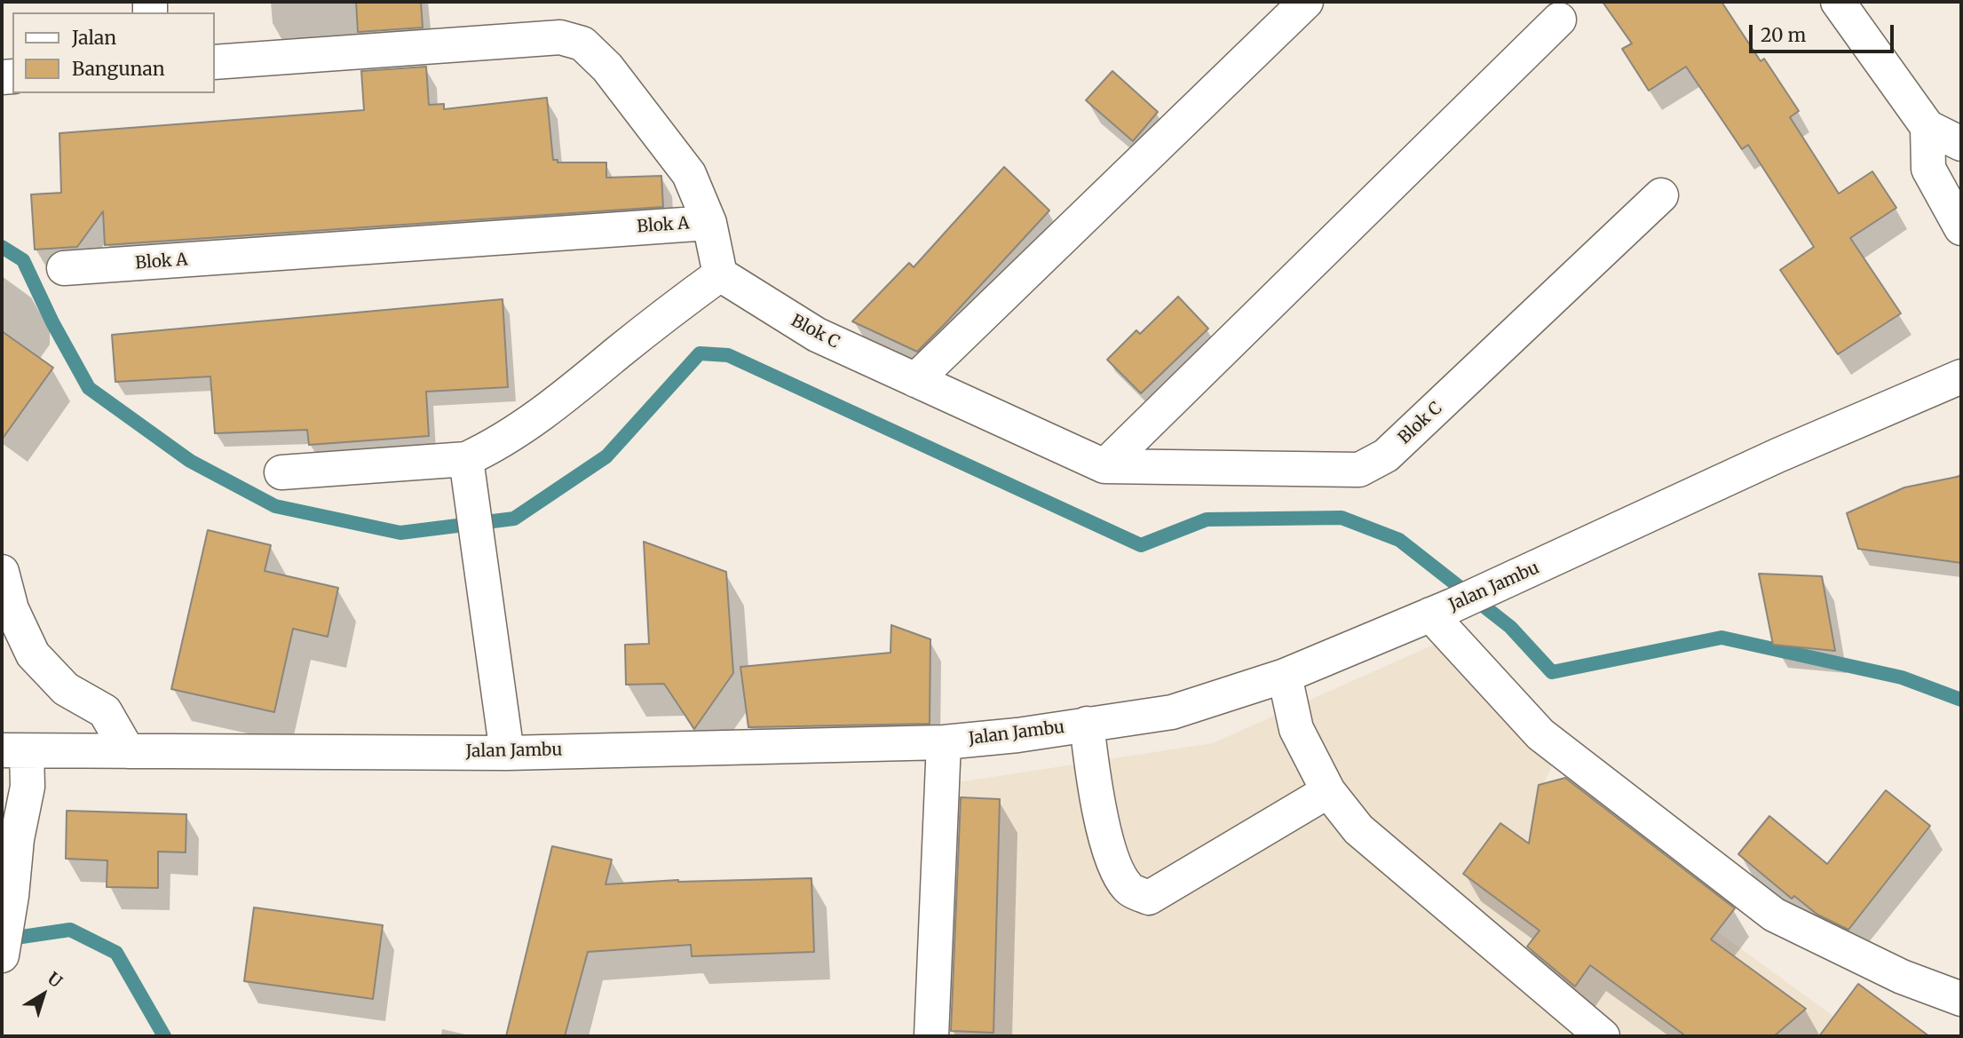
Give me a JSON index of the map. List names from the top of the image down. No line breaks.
{"streets":{"street":["Blok A","Blok C","Jalan Jambu"]},"legend":["Jalan","Bangunan"],"scale_bar":"20 m","north":"top right"}
